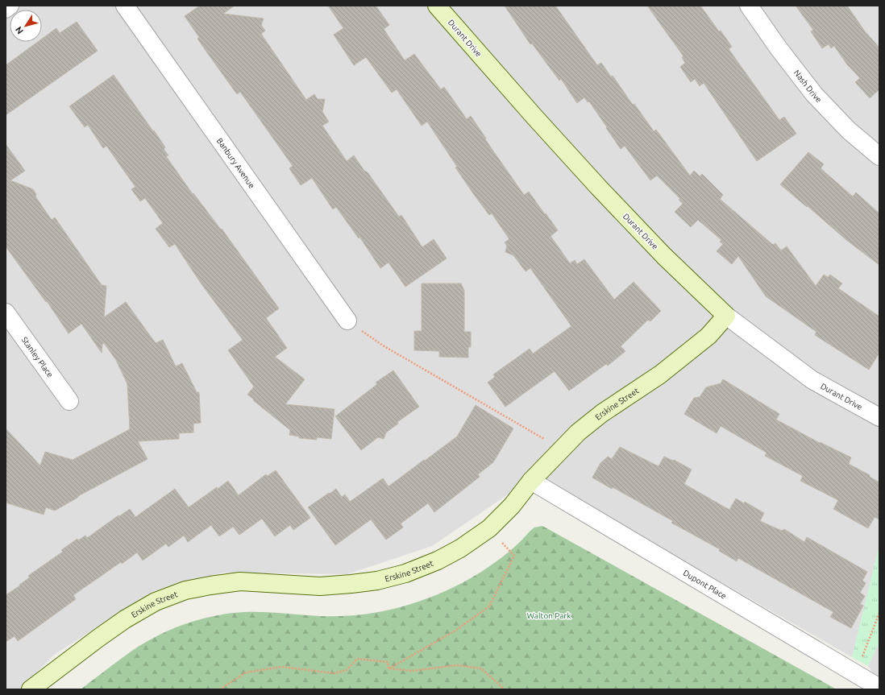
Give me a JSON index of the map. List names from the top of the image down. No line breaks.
{"streets":{"street":["Durant Drive","Nash Drive","Banbury Avenue","Stanley Place","Erskine Street","Dupont Place"]},"crossings":[["Durant Drive","Erskine Street"],["Erskine Street","Dupont Place"]],"parks":["Walton Park"],"north":"bottom left"}
